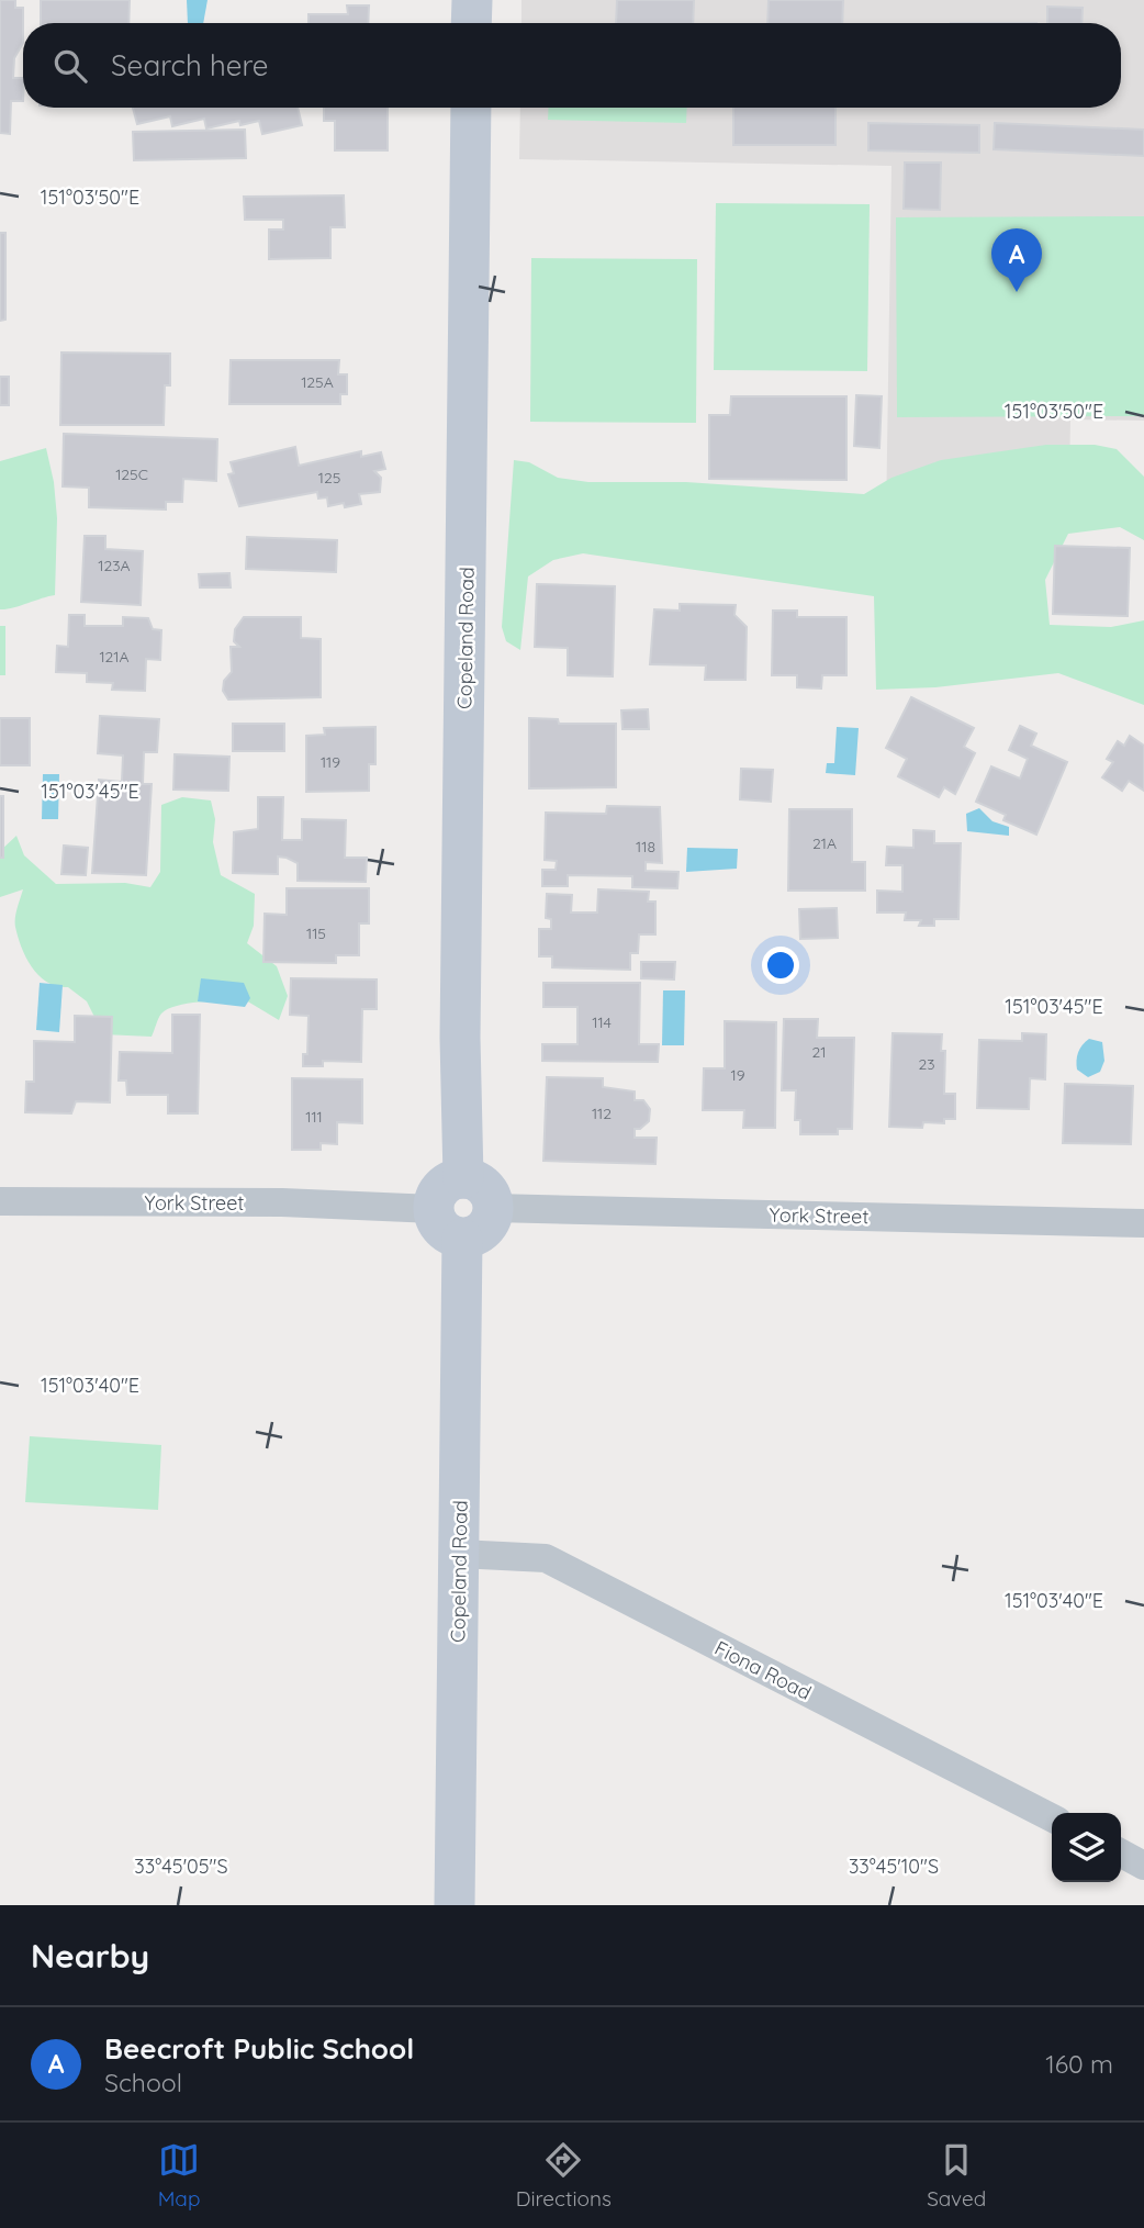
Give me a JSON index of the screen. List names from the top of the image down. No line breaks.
{"streets":{"main road":["Copeland Road"],"street":["York Street","Fiona Road"]},"crossings":[["Copeland Road","York Street"],["Copeland Road","Fiona Road"]],"house_numbers":["125A","125C","125","123A","121A","119","21A","118","115","114","21","23","19","112","111"],"page":{"search":"Search here","pins":"A","heading":"Nearby","list":[{"mark":"A","name":"Beecroft Public School","note":"School","value":"160 m"}],"nav":["Map","Directions","Saved"]},"coordinates":["151°03'50\"E","151°03'45\"E","151°03'40\"E","33°45'05\"S","33°45'10\"S"]}
